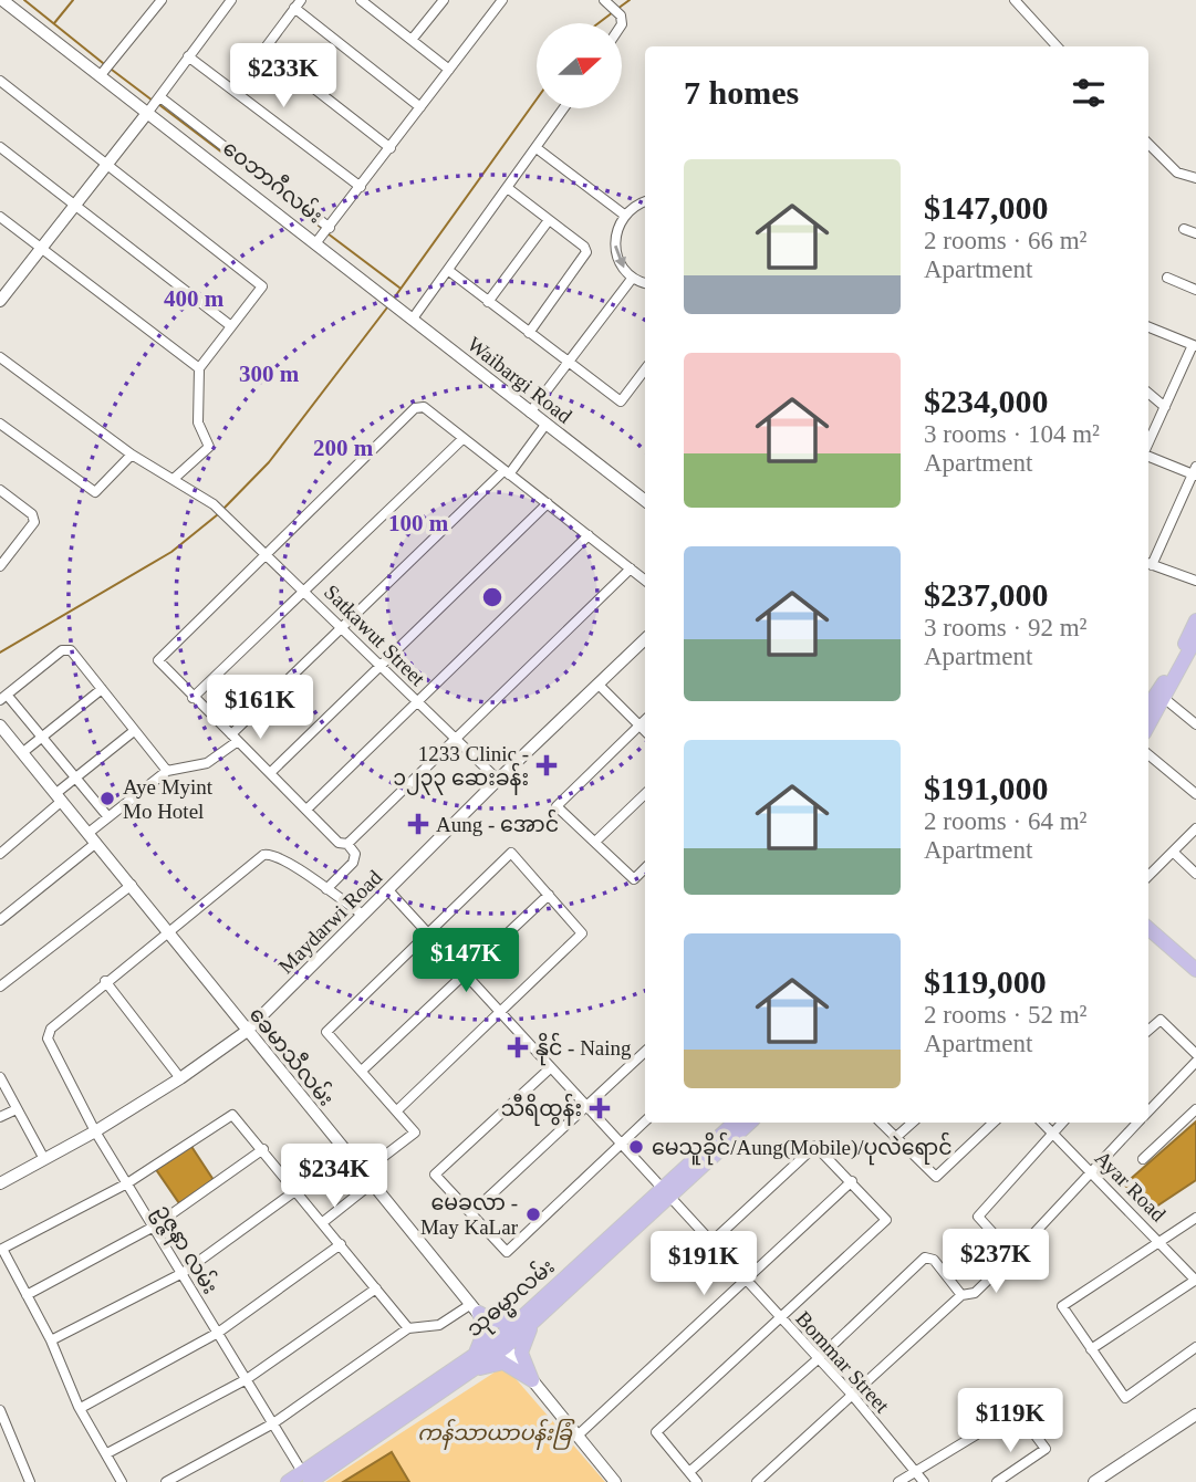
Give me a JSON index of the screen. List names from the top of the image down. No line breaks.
{"streets":{"main road":["သုဓမ္မာလမ်း"],"street":["ဝေဘာဂီလမ်း","Waibargi Road","Satkawut Street","Maydarwi Road","ခေမာသီလမ်း","Ayar Road","ဥဇ္ဇနာ လမ်း","Bommar Street"]},"crossings":[["ဝေဘာဂီလမ်း","Waibargi Road"],["Satkawut Street","Maydarwi Road"],["Maydarwi Road","ခေမာသီလမ်း"],["Maydarwi Road","ဥဇ္ဇနာ လမ်း"],["Maydarwi Road","Bommar Street"],["ခေမာသီလမ်း","သုဓမ္မာလမ်း"],["ဥဇ္ဇနာ လမ်း","သုဓမ္မာလမ်း"],["သုဓမ္မာလမ်း","Bommar Street"]],"parks":["ကန်သာယာပန်းခြံ"],"places":{"health":["1233 Clinic - ၁၂၃၃ ဆေးခန်း","Aung - အောင်","နိုင် - Naing","သီရိထွန်း"],"other":["Aye Myint Mo Hotel","မေသူခိုင်/Aung(Mobile)/ပုလဲရောင်","မေခလာ - May KaLar"]},"north":"right","page":{"price":["$233K","$161K","$147K","$234K","$237K","$191K","$119K"],"heading":"7 homes","list":[{"name":"$147,000","note":"2 rooms · 66 m² · Apartment"},{"name":"$234,000","note":"3 rooms · 104 m² · Apartment"},{"name":"$237,000","note":"3 rooms · 92 m² · Apartment"},{"name":"$191,000","note":"2 rooms · 64 m² · Apartment"},{"name":"$119,000","note":"2 rooms · 52 m² · Apartment"}]},"rings":["400 m","300 m","200 m","100 m"]}
